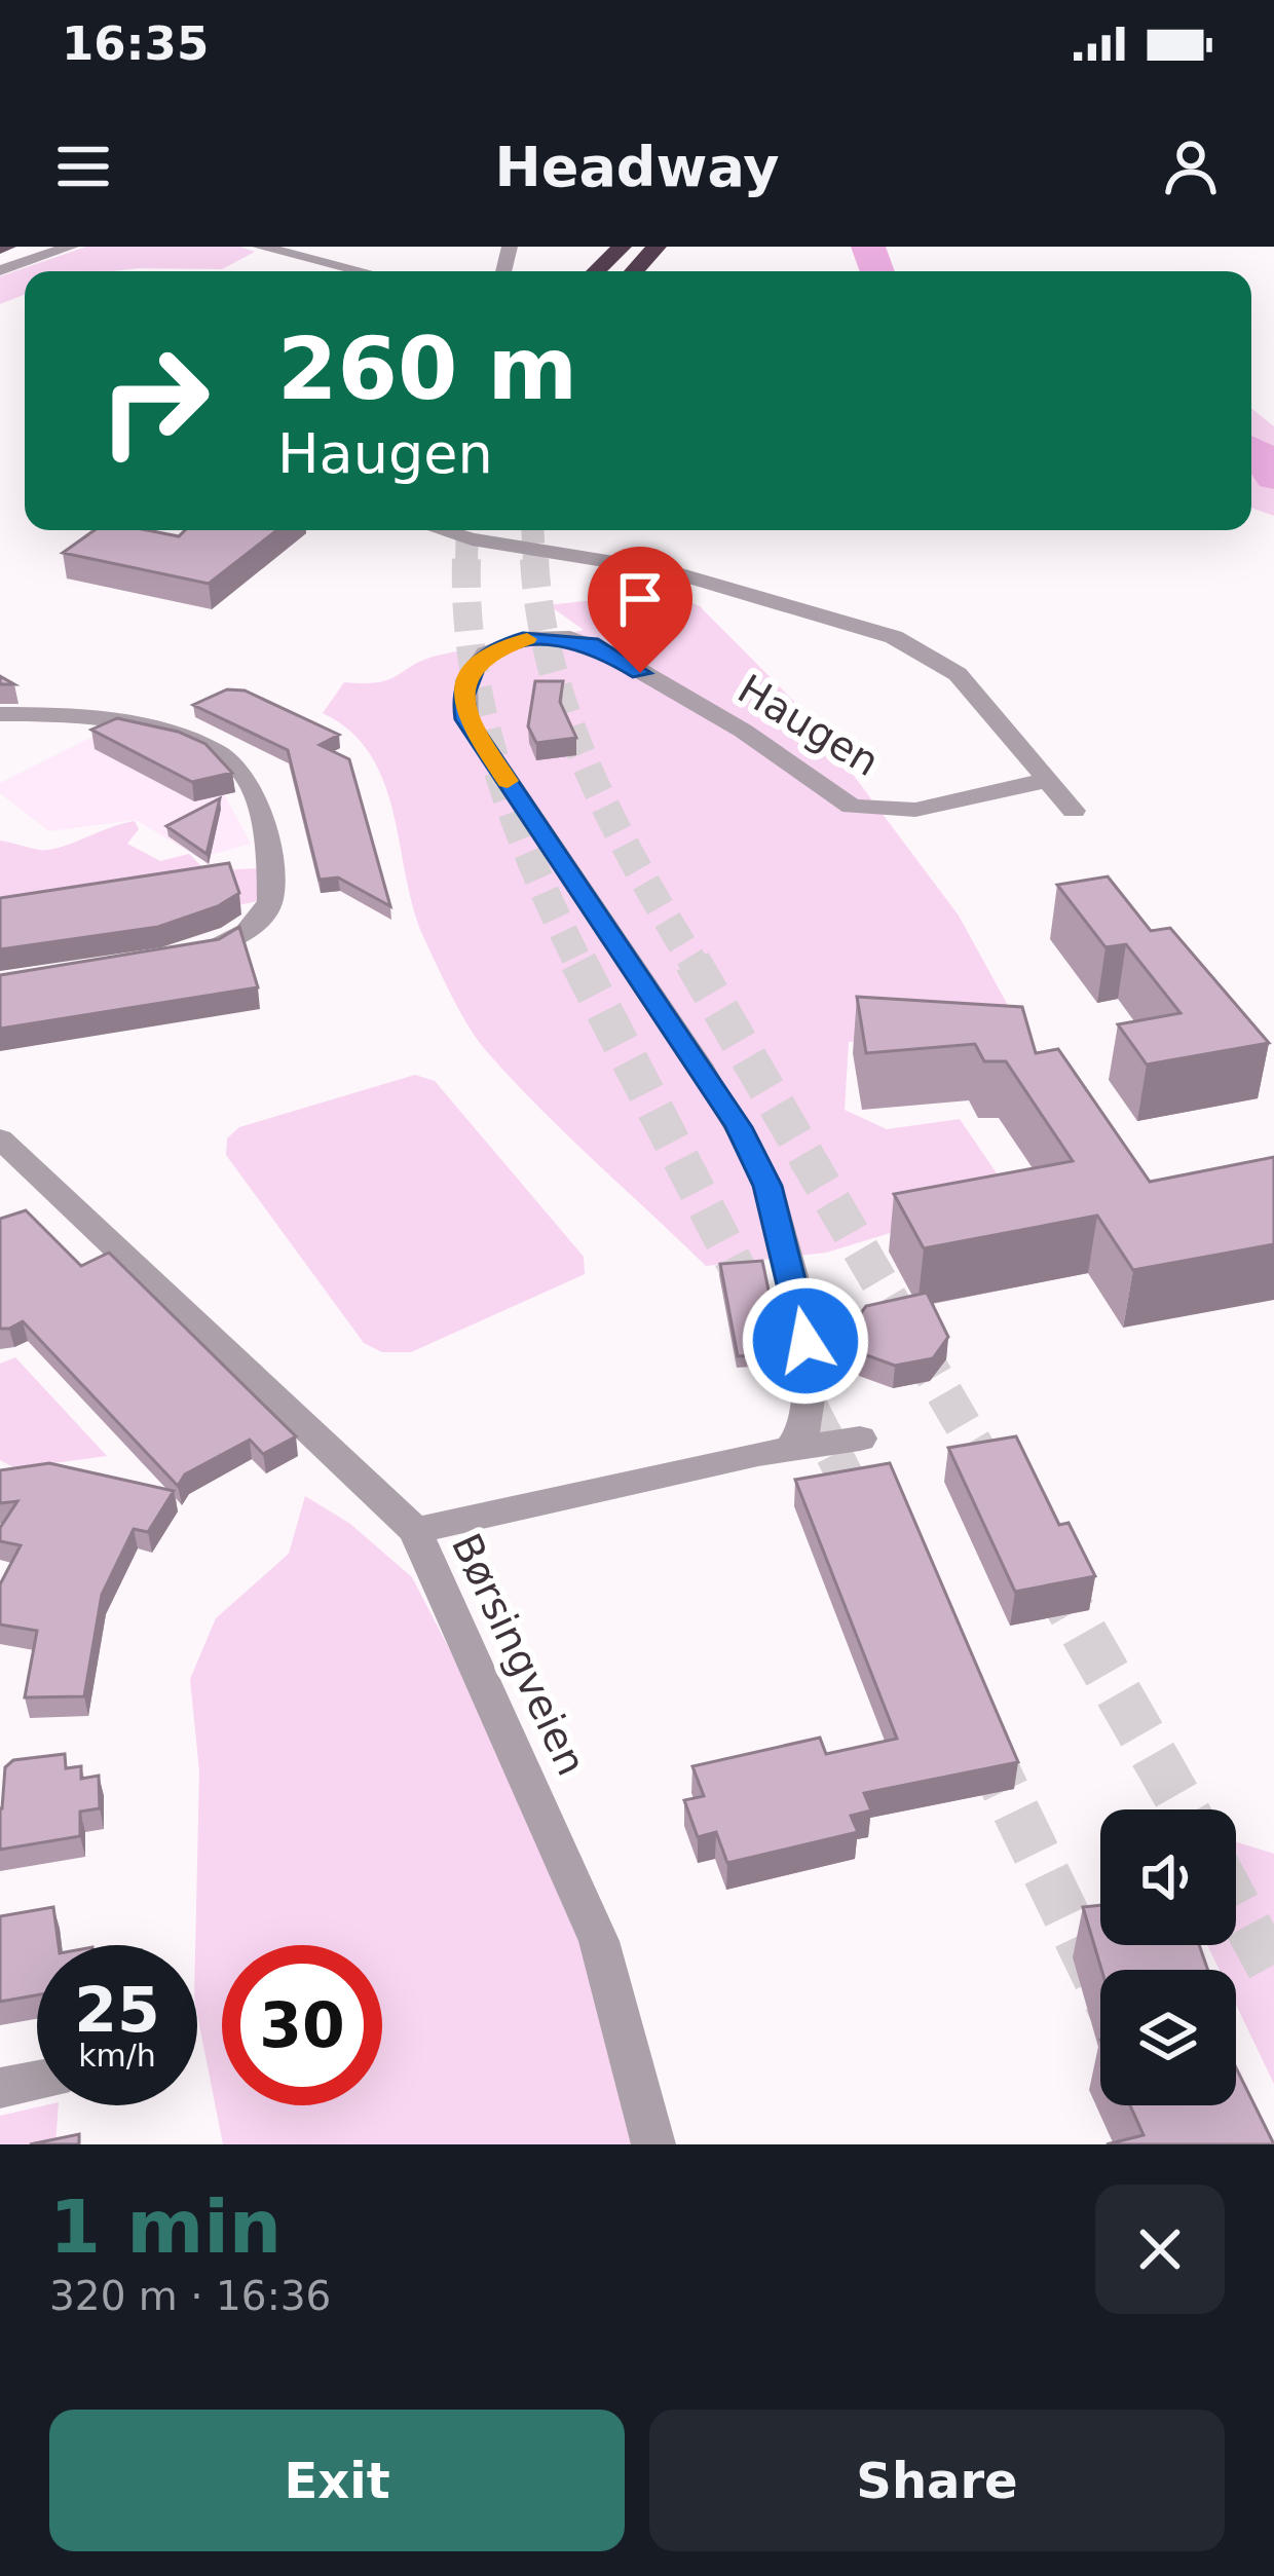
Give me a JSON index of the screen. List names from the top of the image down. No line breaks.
{"streets":{"street":["Haugen","Børsingveien"]},"page":{"status":"16:35","header":"Headway","turn":["260 m","Haugen"],"speed":"25 km/h","limit":"30","heading":["1 min","320 m · 16:36"],"buttons":["Exit","Share"]}}
